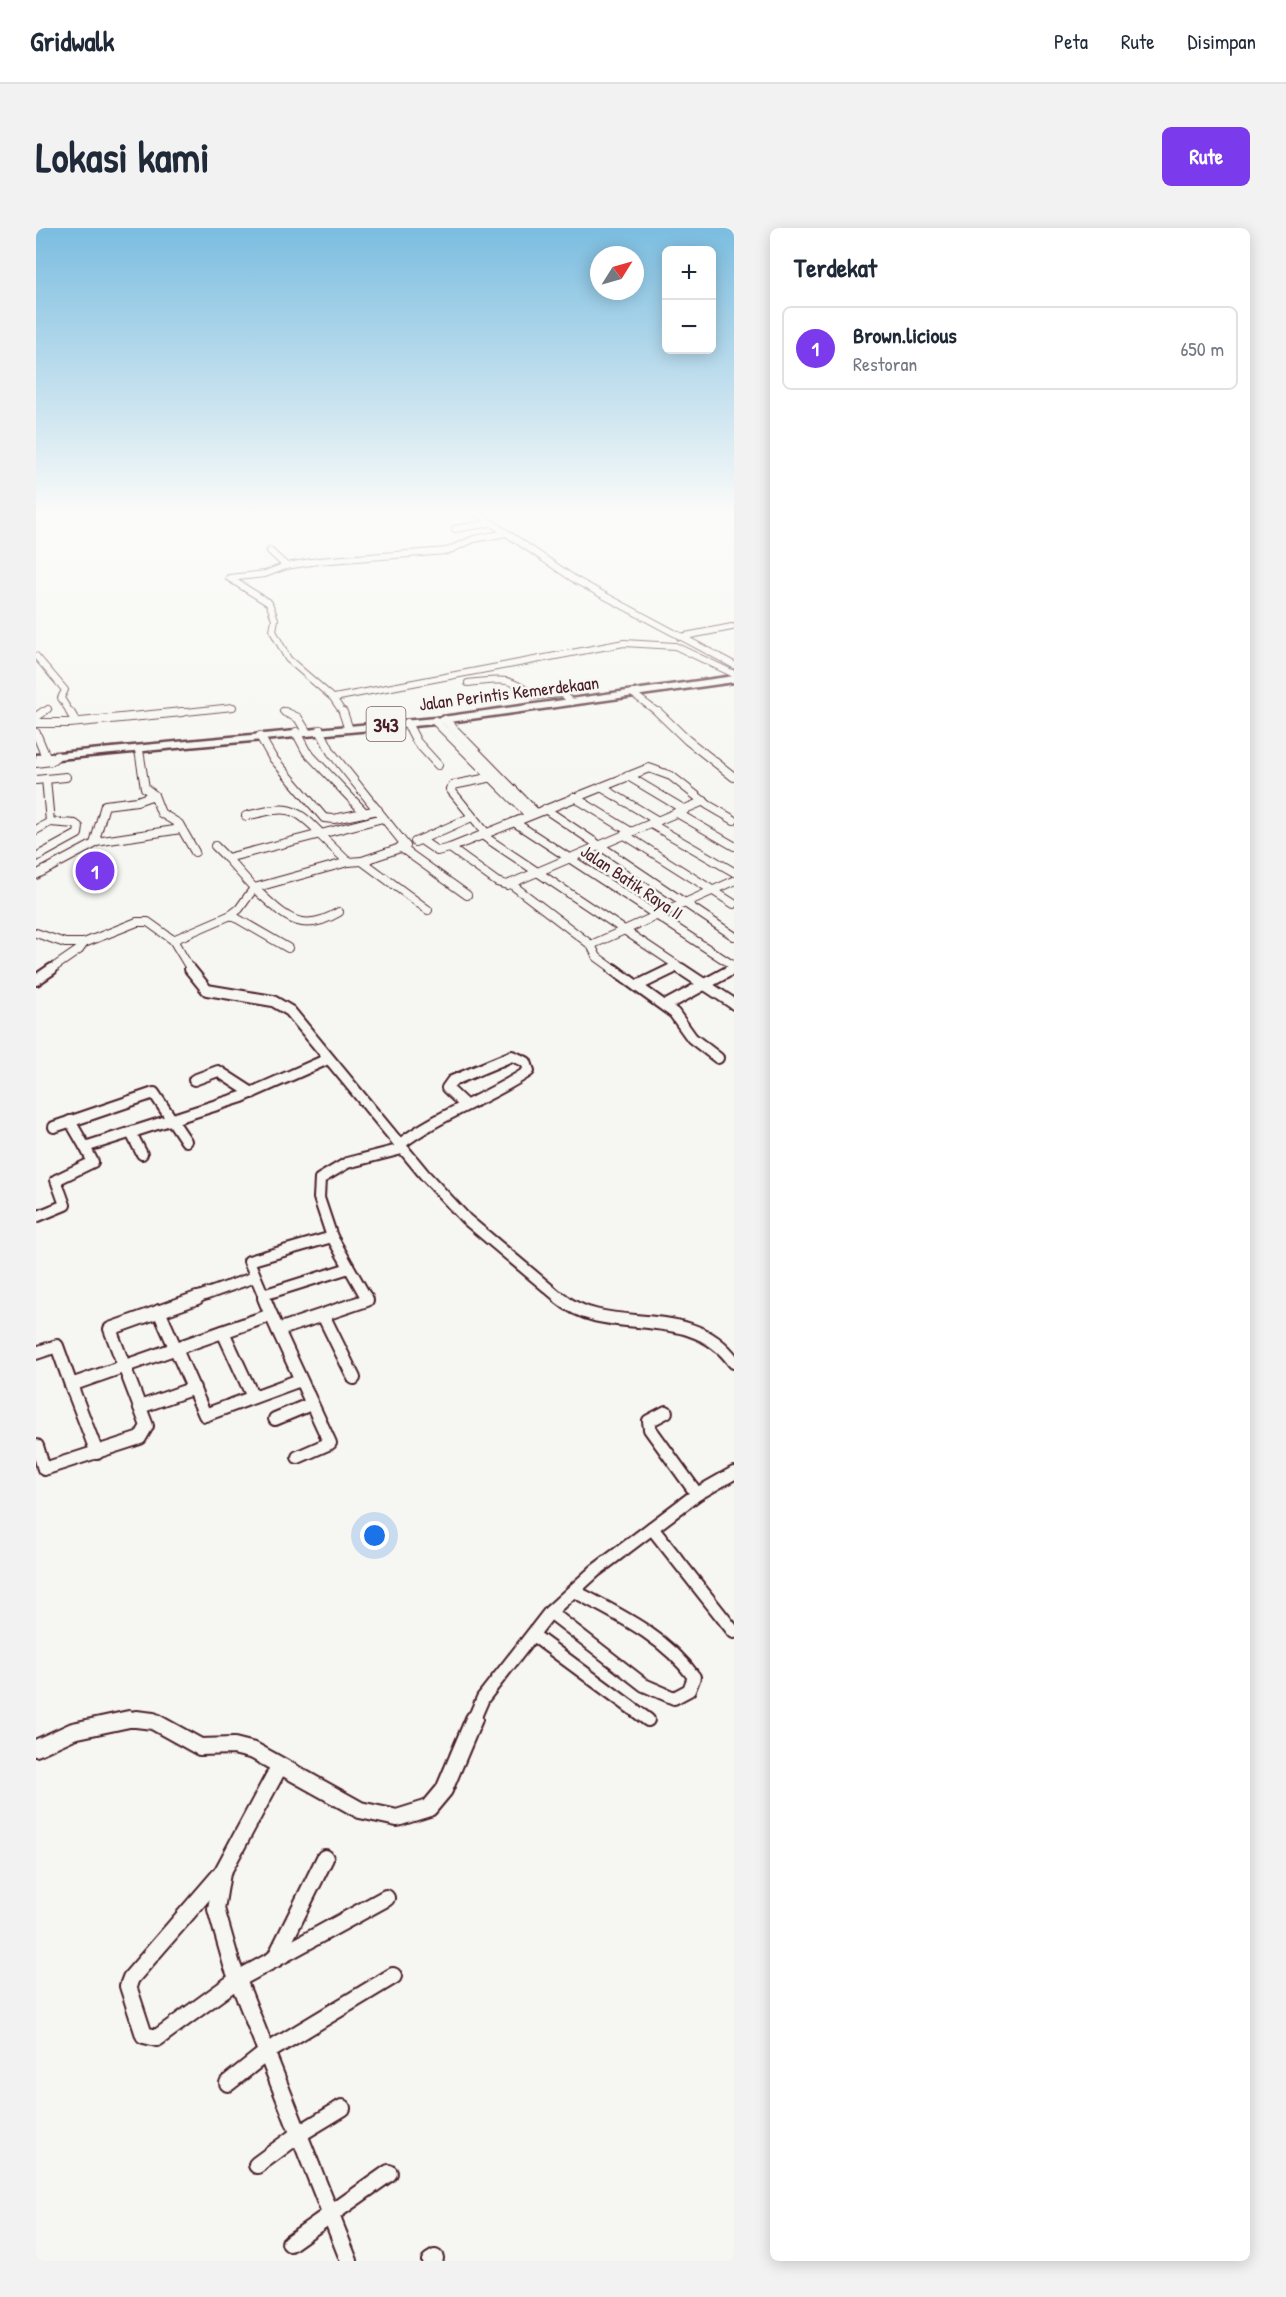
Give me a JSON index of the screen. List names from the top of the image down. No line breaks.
{"streets":{"main road":["Jalan Perintis Kemerdekaan","343"],"street":["Jalan Batik Raya II"]},"north":"top right","page":{"header":"Gridwalk","nav":["Peta","Rute","Disimpan"],"buttons":"Rute","title":"Lokasi kami","heading":"Terdekat","map_buttons":["+","−"],"list":[{"mark":"1","name":"Brown.licious","note":"Restoran","value":"650 m"}],"pins":"1"}}
